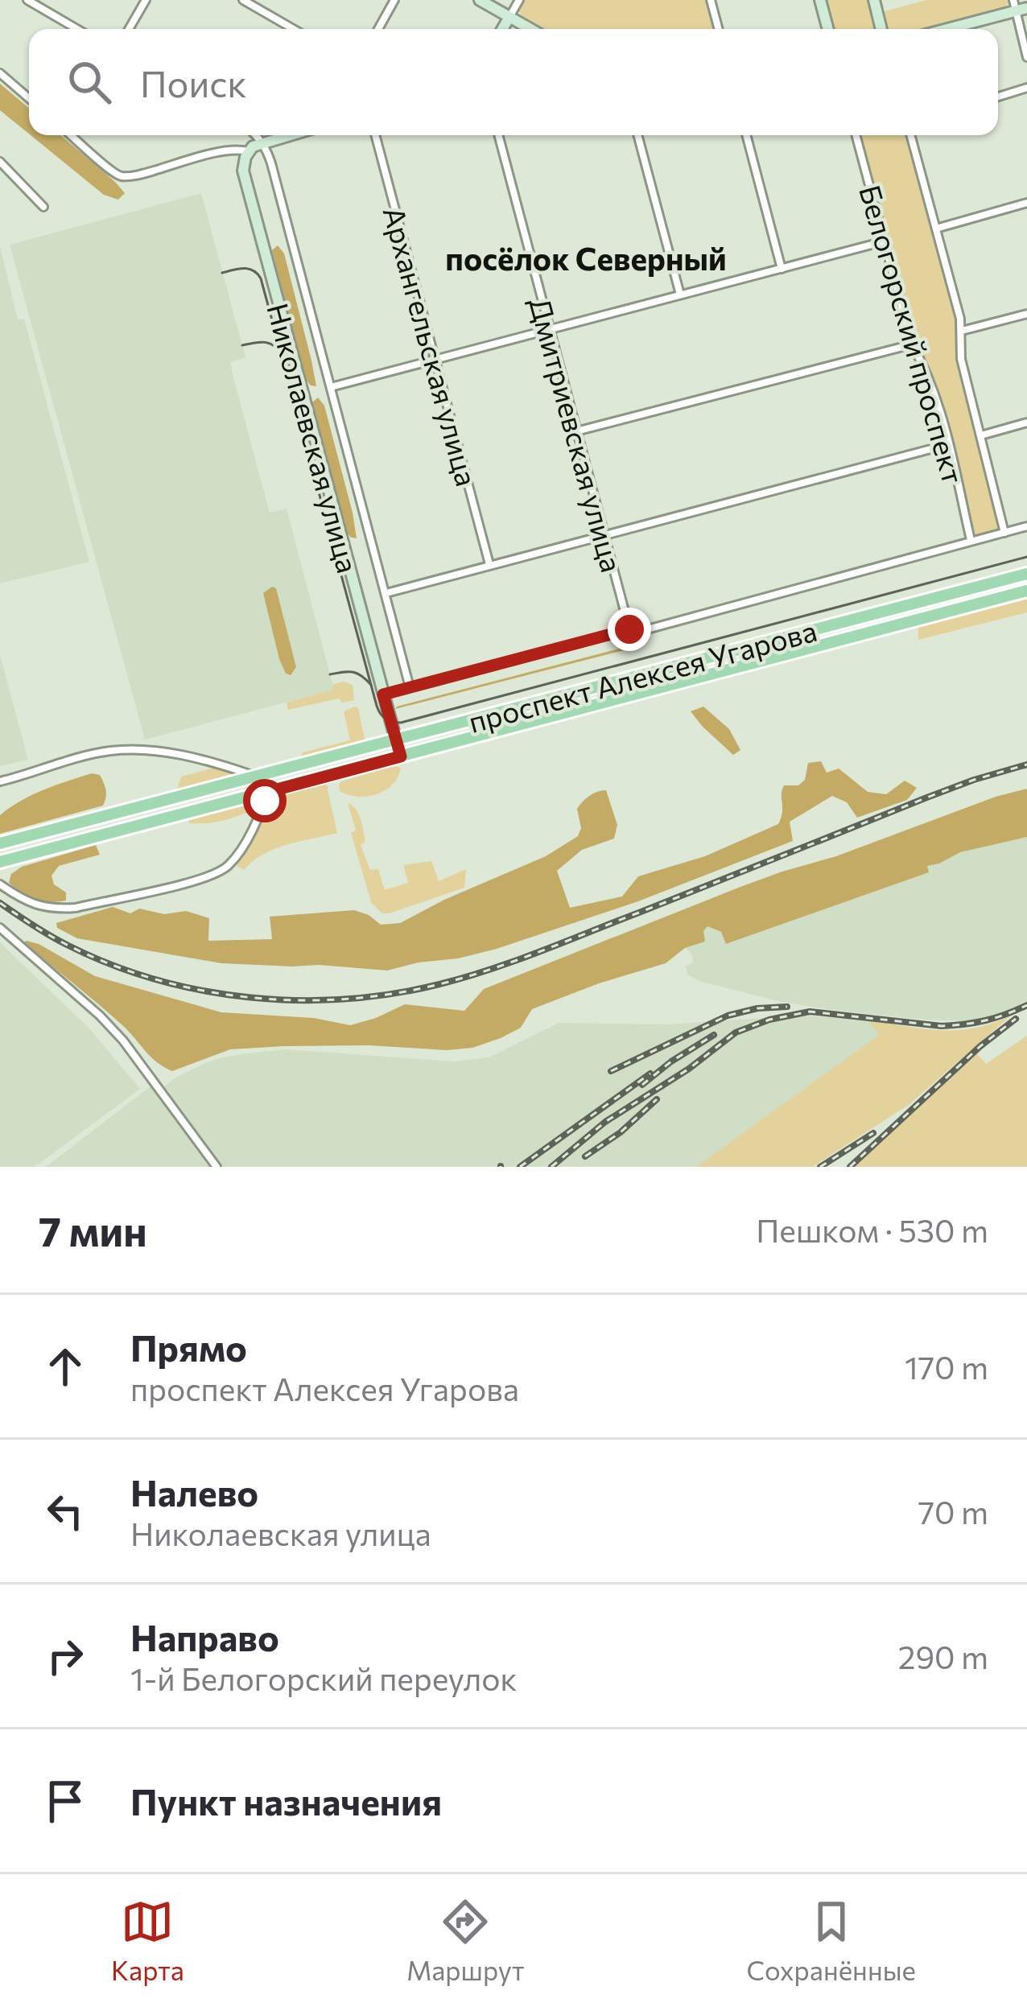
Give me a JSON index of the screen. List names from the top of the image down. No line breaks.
{"streets":{"main road":["Николаевская улица","проспект Алексея Угарова"],"street":["Белогорский проспект","Архангельская улица","Дмитриевская улица"]},"crossings":[["Николаевская улица","проспект Алексея Угарова"]],"districts":["посёлок Северный"],"page":{"search":"Поиск","heading":["7 мин","Пешком · 530 m"],"list":[["Прямо","проспект Алексея Угарова","170 m"],["Налево","Николаевская улица","70 m"],["Направо","1-й Белогорский переулок","290 m"],"Пункт назначения"],"nav":["Карта","Маршрут","Сохранённые"]}}
